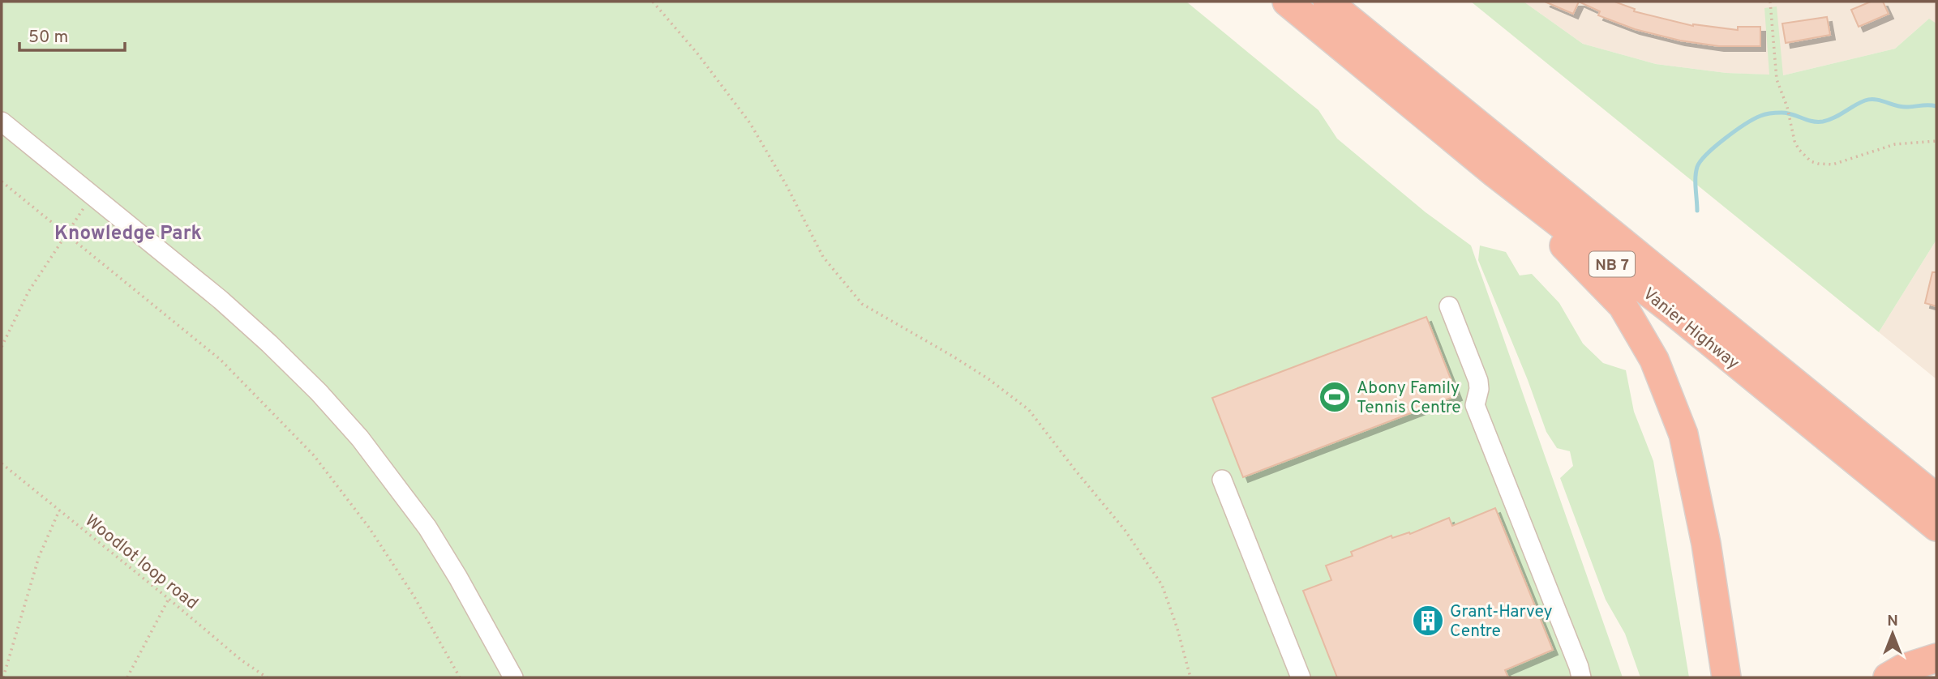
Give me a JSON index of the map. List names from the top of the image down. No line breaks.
{"streets":{"highway":["NB 7","Vanier Highway"],"path":["Woodlot loop road"]},"districts":["Knowledge Park"],"places":{"sports":["Abony Family Tennis Centre"],"building":["Grant-Harvey Centre"]},"scale_bar":"50 m","north":"top"}
